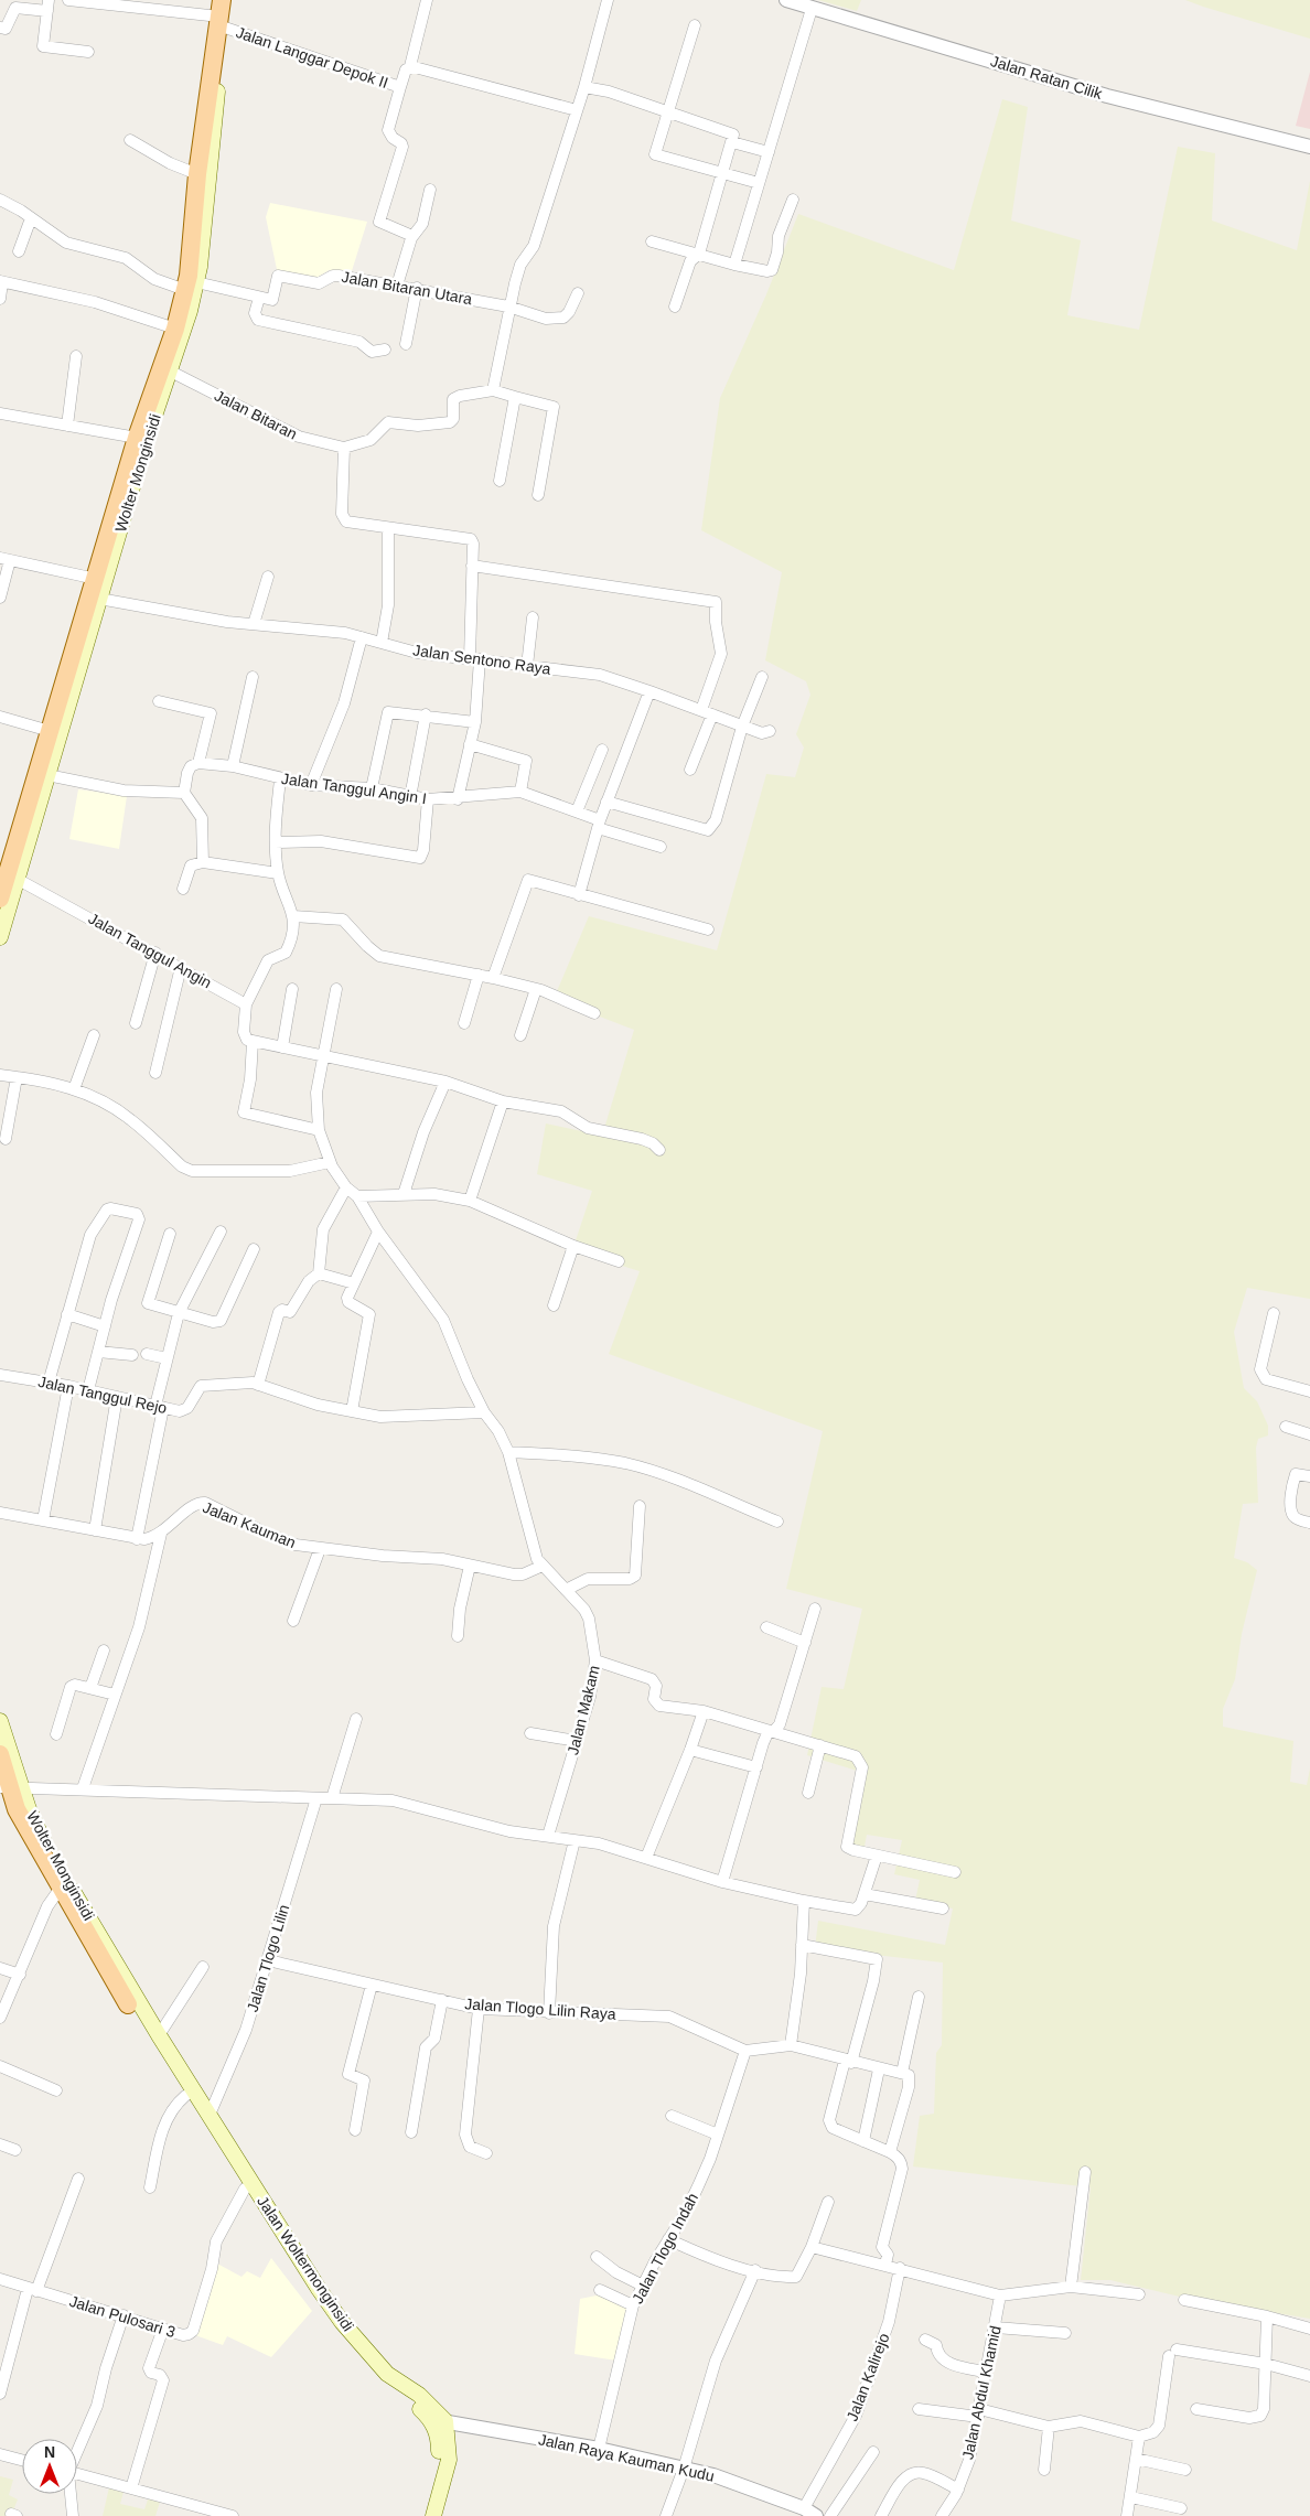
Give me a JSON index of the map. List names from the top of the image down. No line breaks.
{"streets":{"main road":["Wolter Monginsidi","Jalan Woltermonginsidi"],"street":["Jalan Langgar Depok II","Jalan Ratan Cilik","Jalan Bitaran Utara","Jalan Bitaran","Jalan Sentono Raya","Jalan Tanggul Angin I","Jalan Tanggul Angin","Jalan Tanggul Rejo","Jalan Kauman","Jalan Makam","Jalan Tlogo Lilin","Jalan Tlogo Lilin Raya","Jalan Tlogo Indah","Jalan Pulosari 3","Jalan Kalirejo","Jalan Abdul Khamid","Jalan Raya Kauman Kudu"]},"crossings":[["Jalan Langgar Depok II","Wolter Monginsidi"],["Jalan Bitaran","Wolter Monginsidi"],["Wolter Monginsidi","Jalan Sentono Raya"],["Wolter Monginsidi","Jalan Tanggul Angin"],["Wolter Monginsidi","Jalan Woltermonginsidi"],["Jalan Kauman","Jalan Makam"],["Jalan Tlogo Lilin","Jalan Tlogo Lilin Raya"],["Jalan Tlogo Lilin","Jalan Woltermonginsidi"],["Jalan Tlogo Lilin Raya","Jalan Tlogo Indah"],["Jalan Tlogo Indah","Jalan Raya Kauman Kudu"],["Jalan Woltermonginsidi","Jalan Pulosari 3"],["Jalan Woltermonginsidi","Jalan Raya Kauman Kudu"],["Jalan Kalirejo","Jalan Raya Kauman Kudu"]],"north":"top"}
